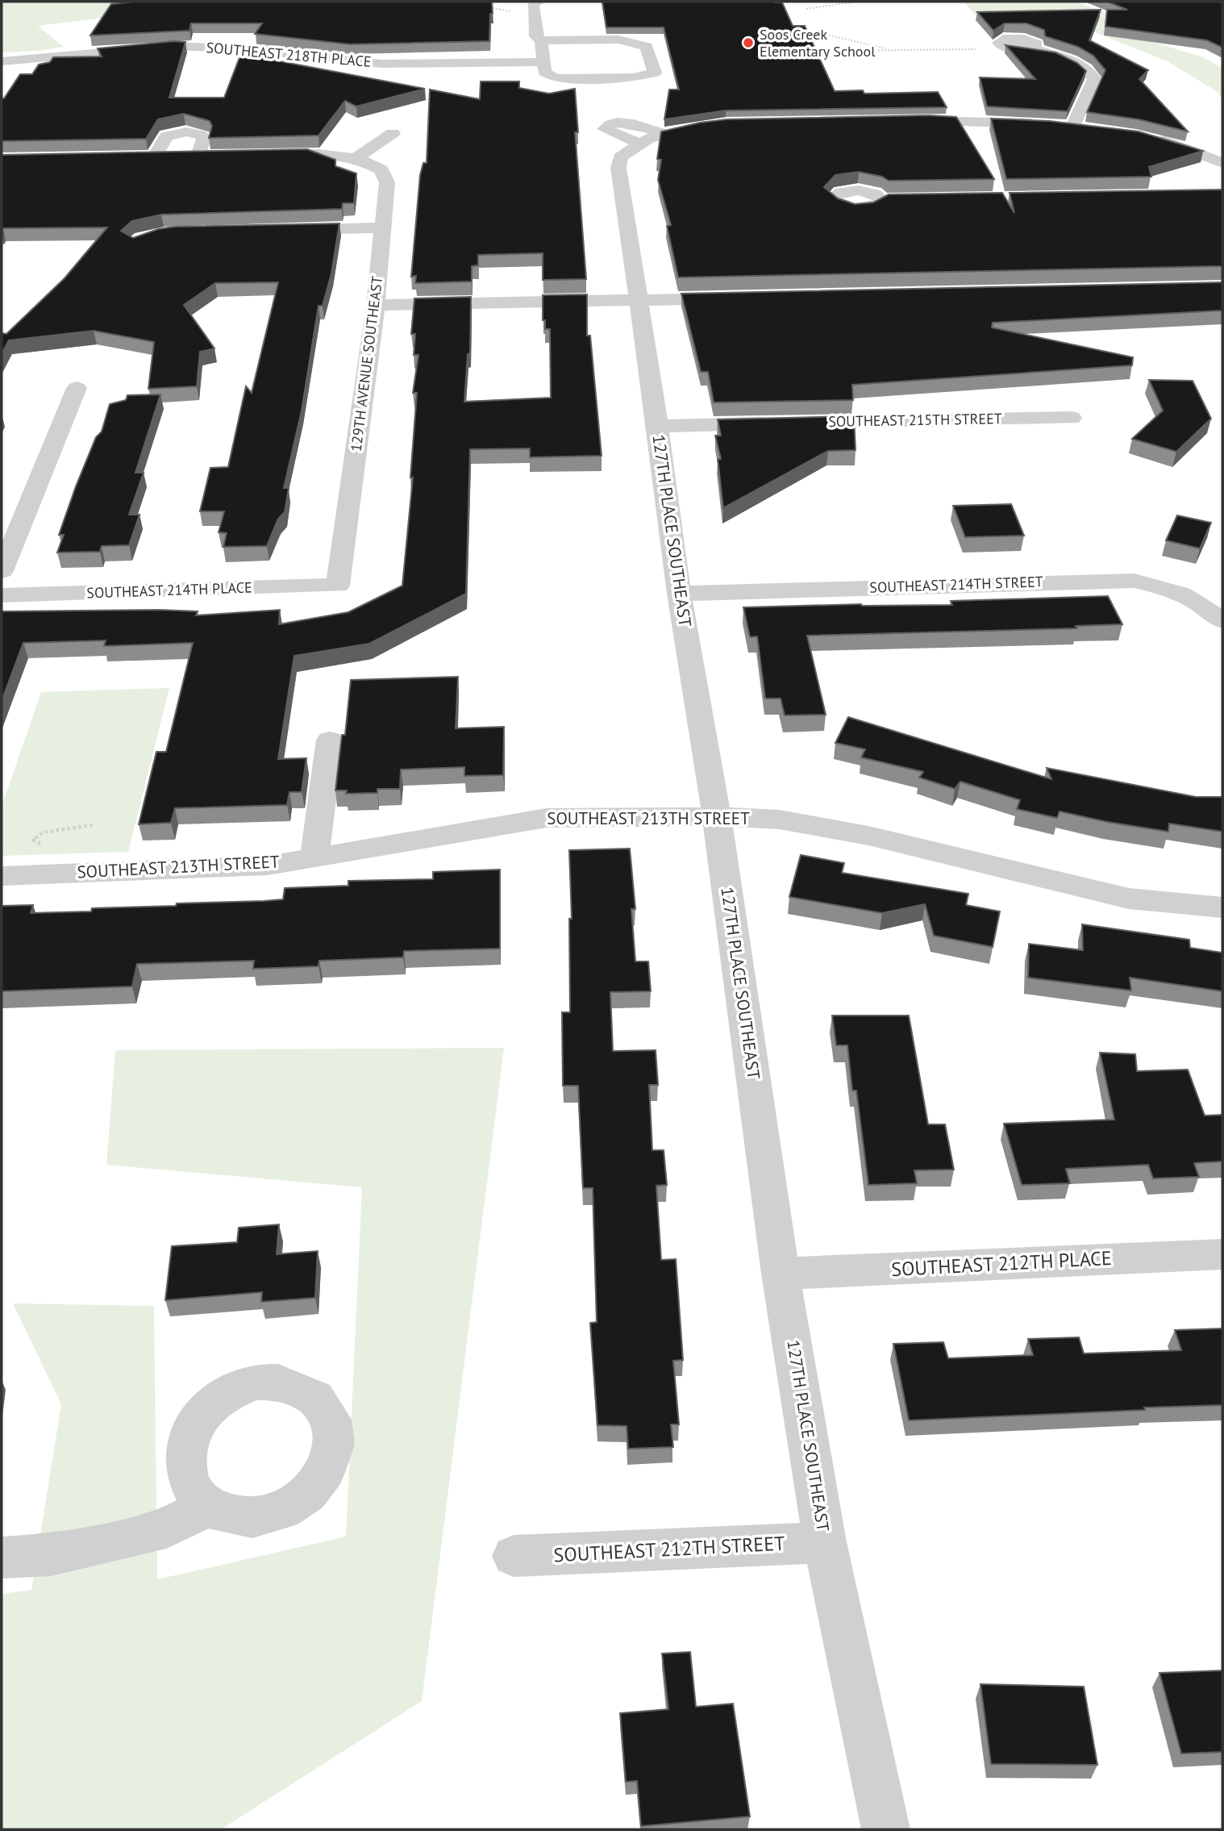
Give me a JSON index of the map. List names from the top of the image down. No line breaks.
{"streets":{"street":["SOUTHEAST 218TH PLACE","129TH AVENUE SOUTHEAST","SOUTHEAST 215TH STREET","127TH PLACE SOUTHEAST","SOUTHEAST 214TH STREET","SOUTHEAST 214TH PLACE","SOUTHEAST 213TH STREET","SOUTHEAST 212TH PLACE","SOUTHEAST 212TH STREET"]},"crossings":[["129TH AVENUE SOUTHEAST","SOUTHEAST 214TH PLACE"],["SOUTHEAST 215TH STREET","127TH PLACE SOUTHEAST"],["127TH PLACE SOUTHEAST","SOUTHEAST 214TH STREET"],["127TH PLACE SOUTHEAST","SOUTHEAST 213TH STREET"],["127TH PLACE SOUTHEAST","SOUTHEAST 212TH PLACE"],["127TH PLACE SOUTHEAST","SOUTHEAST 212TH STREET"]],"places":["Soos Creek Elementary School"]}
